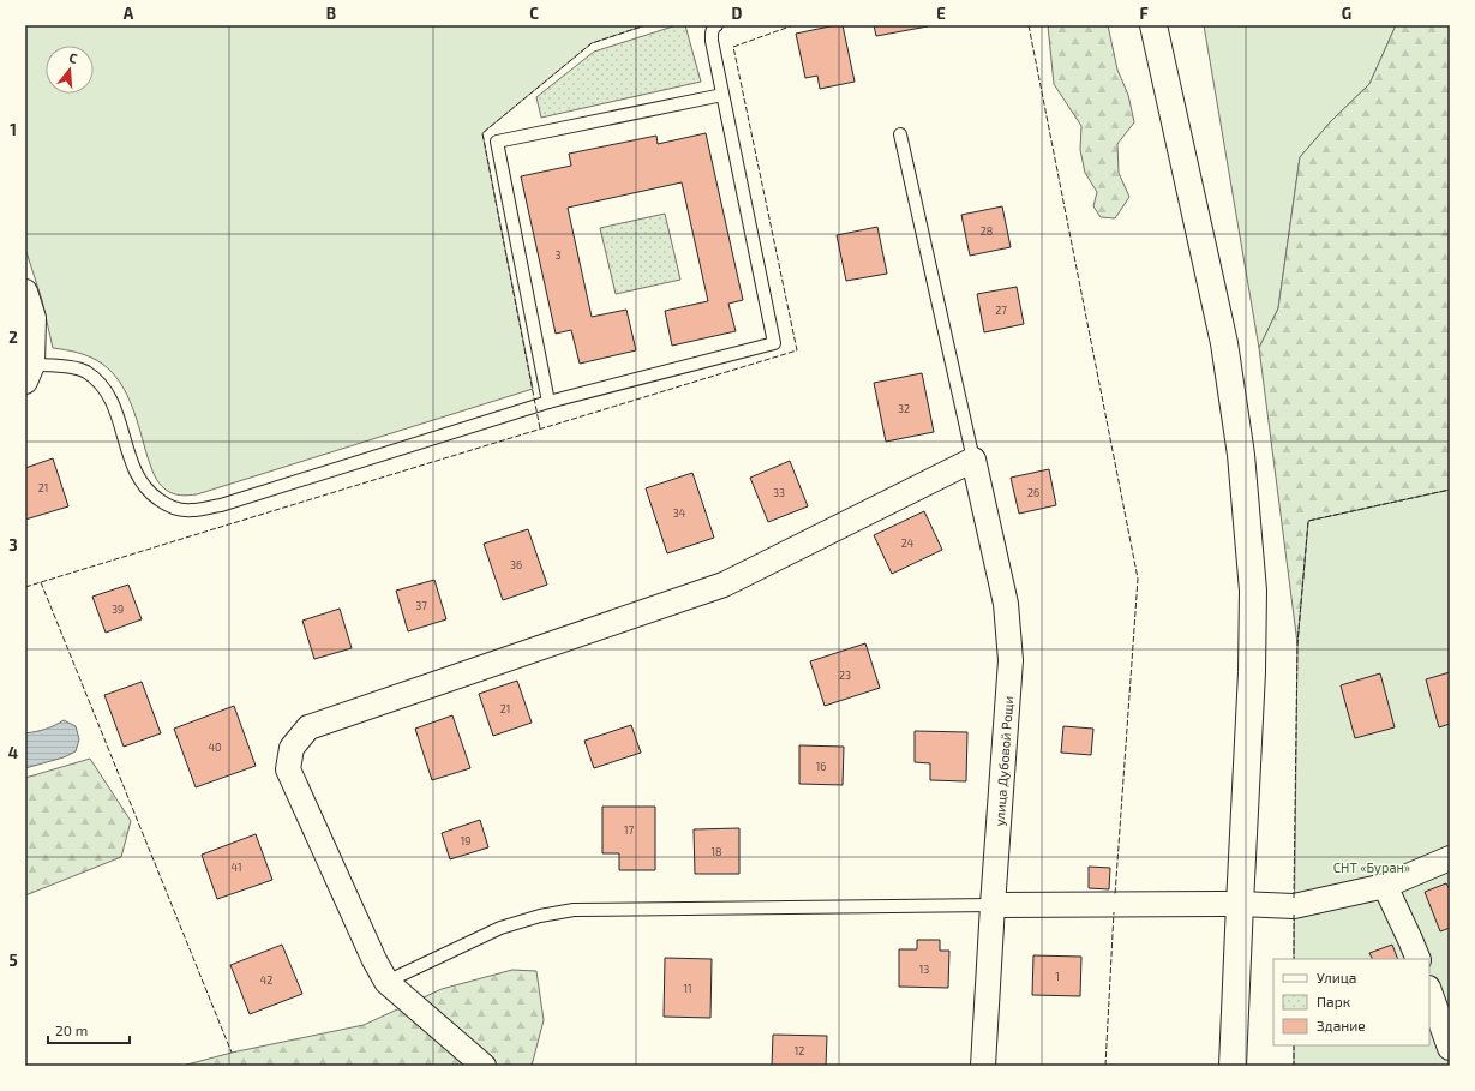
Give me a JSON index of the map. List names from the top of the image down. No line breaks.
{"streets":{"street":["улица Дубовой Рощи"]},"parks":["СНТ «Буран»"],"house_numbers":["28","3","27","32","21","33","26","34","24","36","37","39","23","21","40","16","17","19","18","41","13","1","42","11","12"],"legend":["Улица","Парк","Здание"],"scale_bar":"20 m","north":"top","grid":{"columns":["A","B","C","D","E","F","G"],"rows":["1","2","3","4","5"]}}
